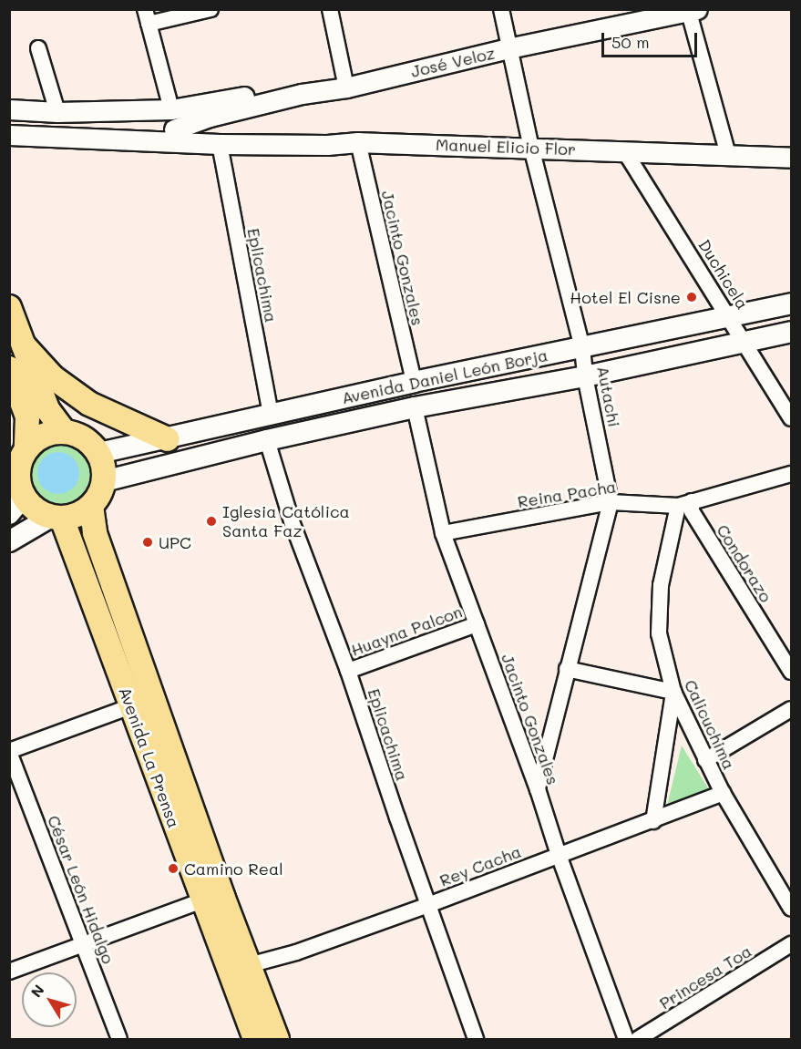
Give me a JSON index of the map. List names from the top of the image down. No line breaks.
{"streets":{"main road":["Avenida Daniel León Borja","Avenida La Prensa"],"street":["José Veloz","Manuel Elicio Flor","Jacinto Gonzales","Duchicela","Eplicachima","Autachi","Reina Pacha","Condorazo","Huayna Palcon","Calicuchima","Rey Cacha","César León Hidalgo","Princesa Toa"]},"crossings":[["José Veloz","Autachi"],["Manuel Elicio Flor","Jacinto Gonzales"],["Manuel Elicio Flor","Duchicela"],["Manuel Elicio Flor","Eplicachima"],["Manuel Elicio Flor","Autachi"],["Jacinto Gonzales","Avenida Daniel León Borja"],["Jacinto Gonzales","Autachi"],["Jacinto Gonzales","Reina Pacha"],["Jacinto Gonzales","Huayna Palcon"],["Jacinto Gonzales","Rey Cacha"],["Duchicela","Avenida Daniel León Borja"],["Eplicachima","Avenida Daniel León Borja"],["Eplicachima","Huayna Palcon"],["Eplicachima","Rey Cacha"],["Avenida Daniel León Borja","Autachi"],["Avenida Daniel León Borja","Avenida La Prensa"],["Autachi","Reina Pacha"],["Reina Pacha","Condorazo"],["Reina Pacha","Calicuchima"],["Condorazo","Calicuchima"],["Calicuchima","Rey Cacha"],["Avenida La Prensa","Rey Cacha"]],"places":["Hotel El Cisne","Iglesia Católica Santa Faz","UPC","Camino Real"],"scale_bar":"50 m","north":"top left"}
